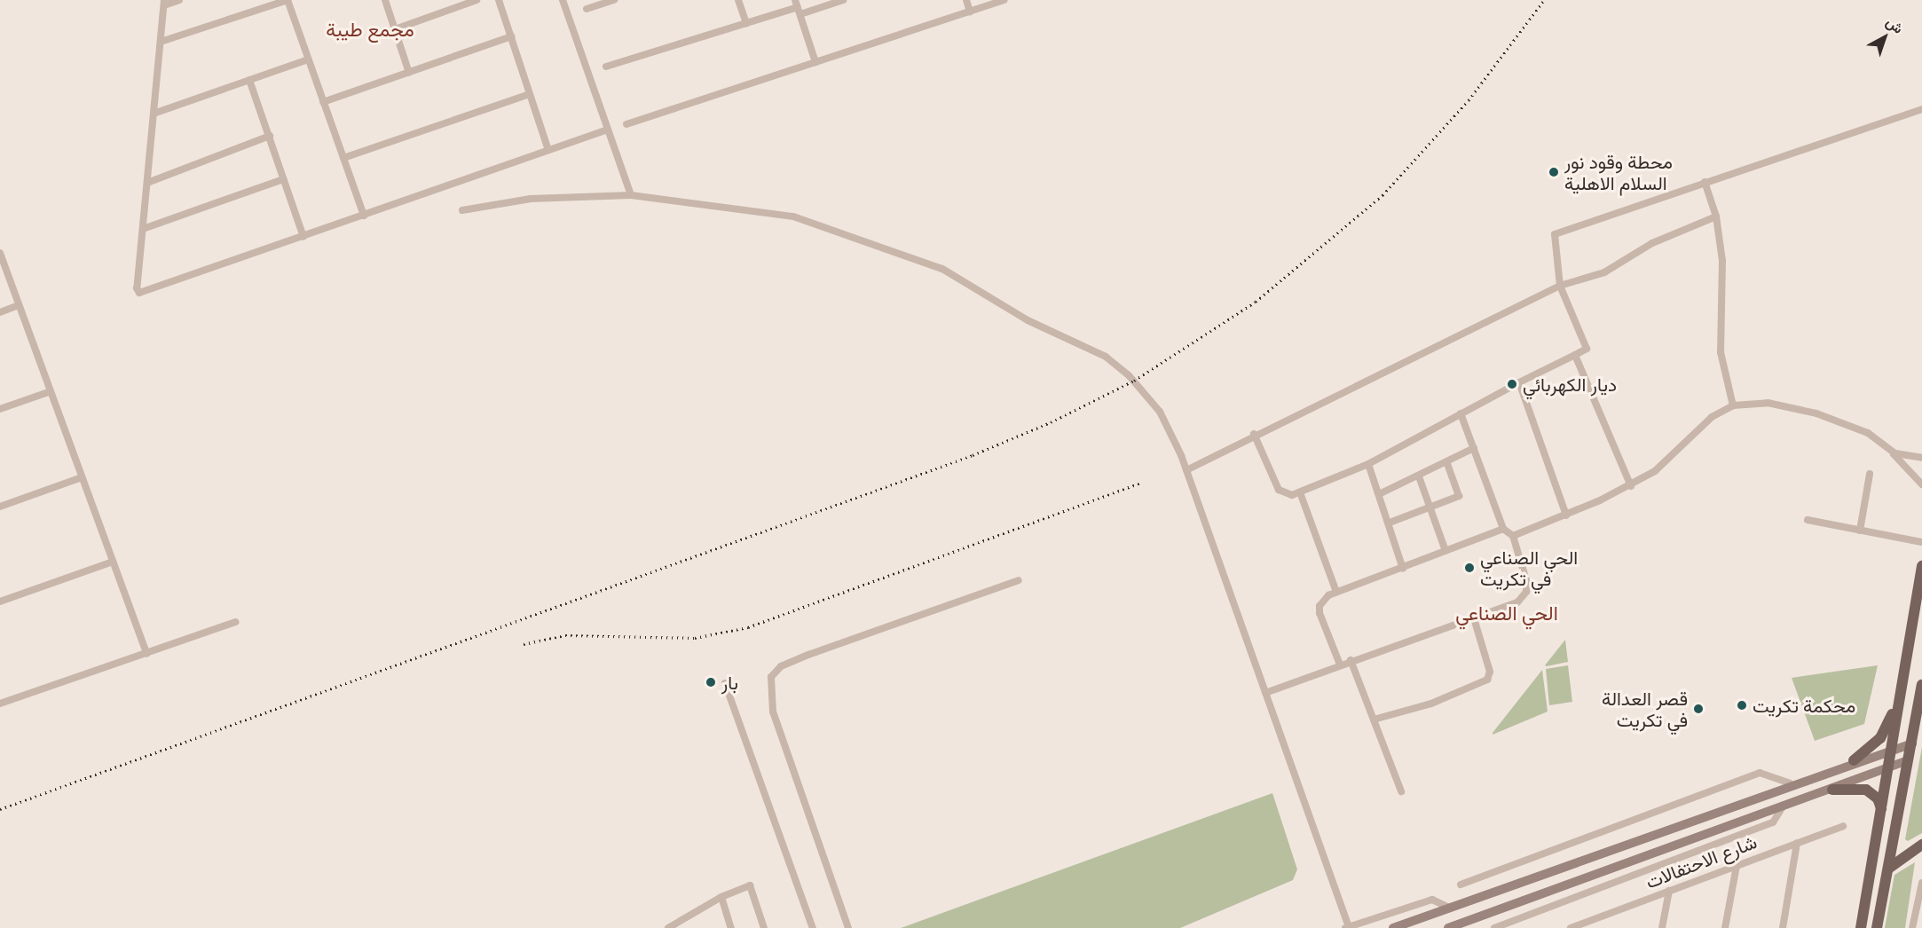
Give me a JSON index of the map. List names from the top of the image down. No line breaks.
{"streets":{"street":["شارع الاحتفالات"]},"districts":["مجمع طيبة","الحي الصناعي"],"places":["محطة وقود نور السلام الاهلية","ديار الكهربائي","الحي الصناعي في تكريت","بار","محكمة تكريت","قصر العدالة في تكريت"],"north":"top right"}
